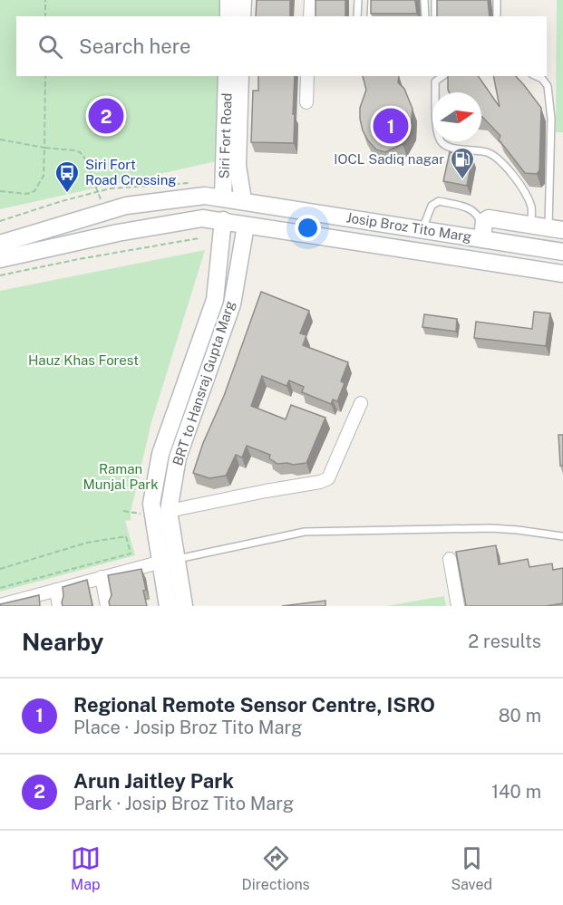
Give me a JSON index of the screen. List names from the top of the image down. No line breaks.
{"streets":{"main road":["Siri Fort Road","Josip Broz Tito Marg","BRT to Hansraj Gupta Marg"]},"crossings":[["Siri Fort Road","Josip Broz Tito Marg"],["Josip Broz Tito Marg","BRT to Hansraj Gupta Marg"]],"parks":["Hauz Khas Forest","Raman Munjal Park"],"places":{"fuel station":["IOCL Sadiq nagar"],"bus stop":["Siri Fort Road Crossing"]},"north":"right","page":{"search":"Search here","pins":["2","1"],"heading":["Nearby","2 results"],"list":[{"mark":"1","name":"Regional Remote Sensor Centre, ISRO","note":"Place · Josip Broz Tito Marg","value":"80 m"},{"mark":"2","name":"Arun Jaitley Park","note":"Park · Josip Broz Tito Marg","value":"140 m"}],"nav":["Map","Directions","Saved"]}}
